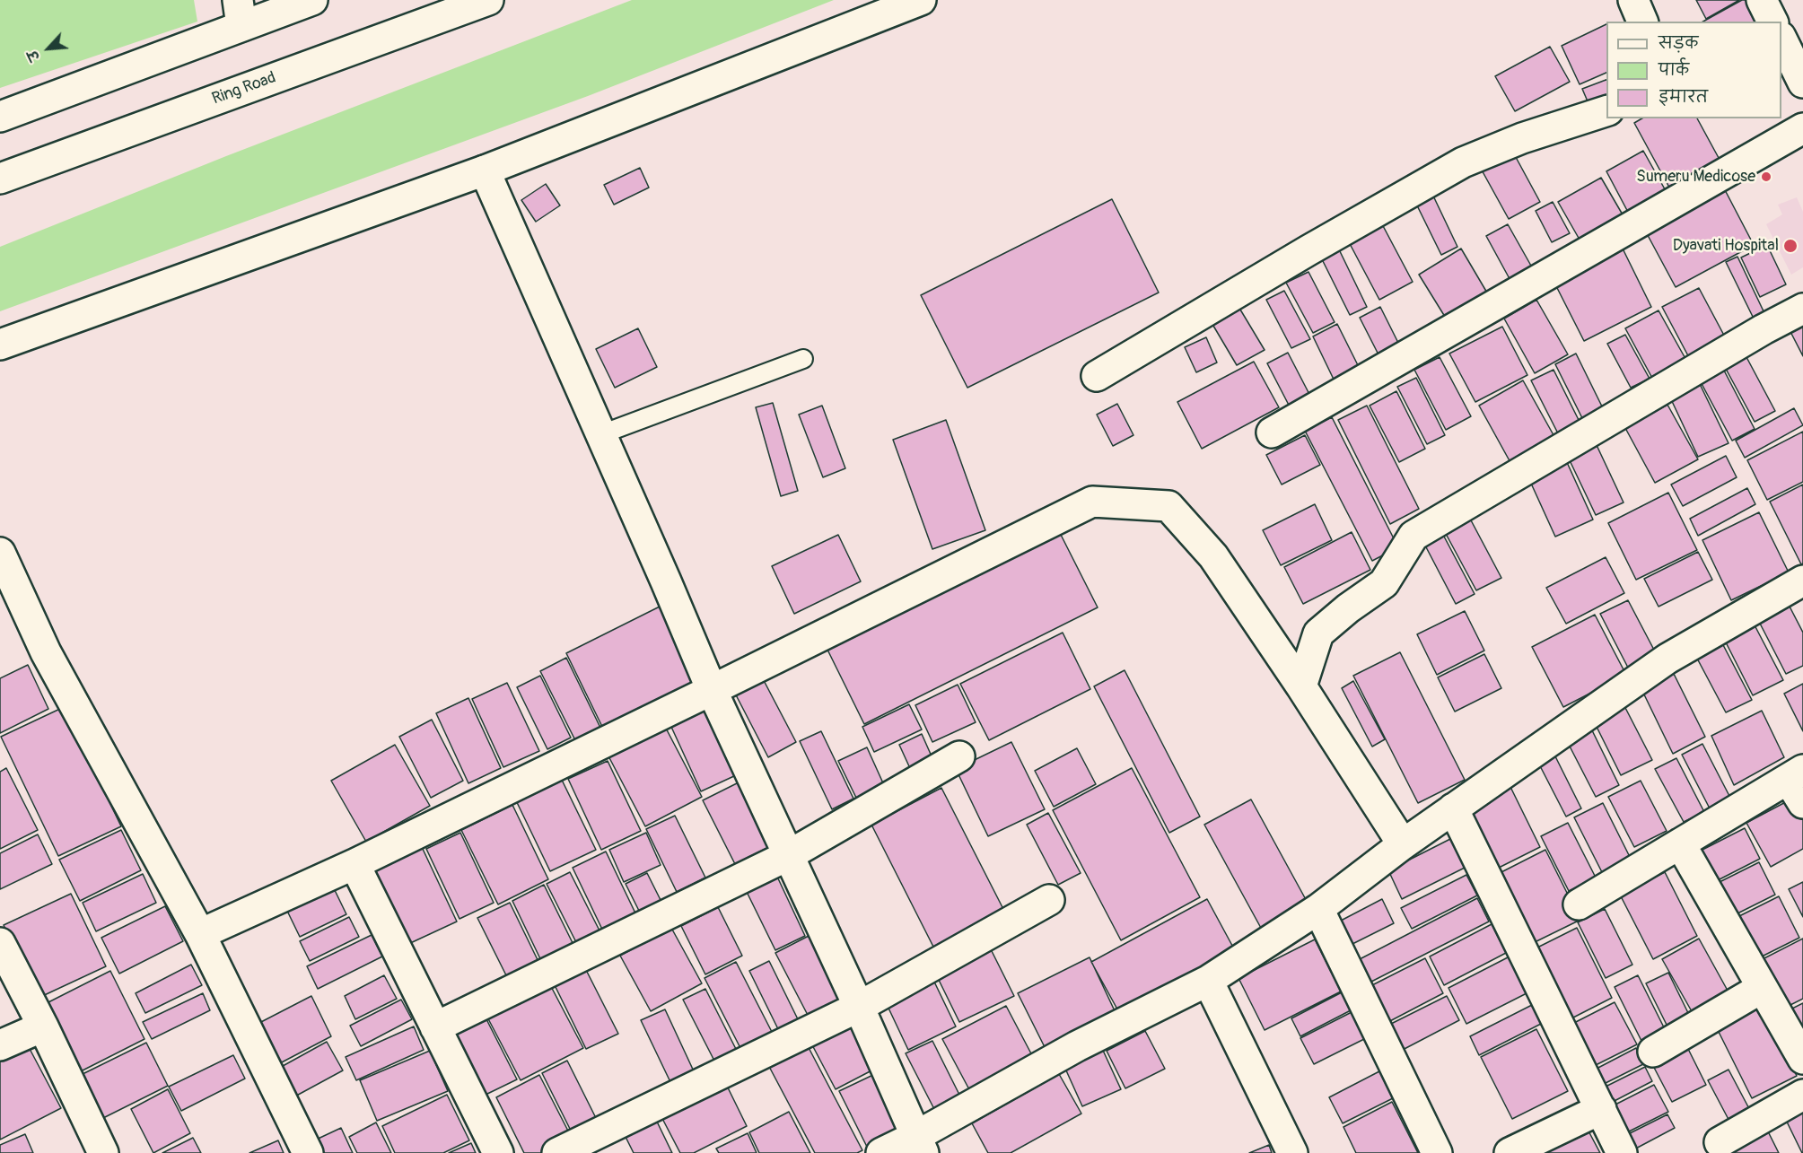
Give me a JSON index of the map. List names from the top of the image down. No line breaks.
{"streets":{"street":["Ring Road"]},"places":["Sumeru Medicose","Dyavati Hospital"],"legend":["सड़क","पार्क","इमारत"],"north":"bottom left"}
